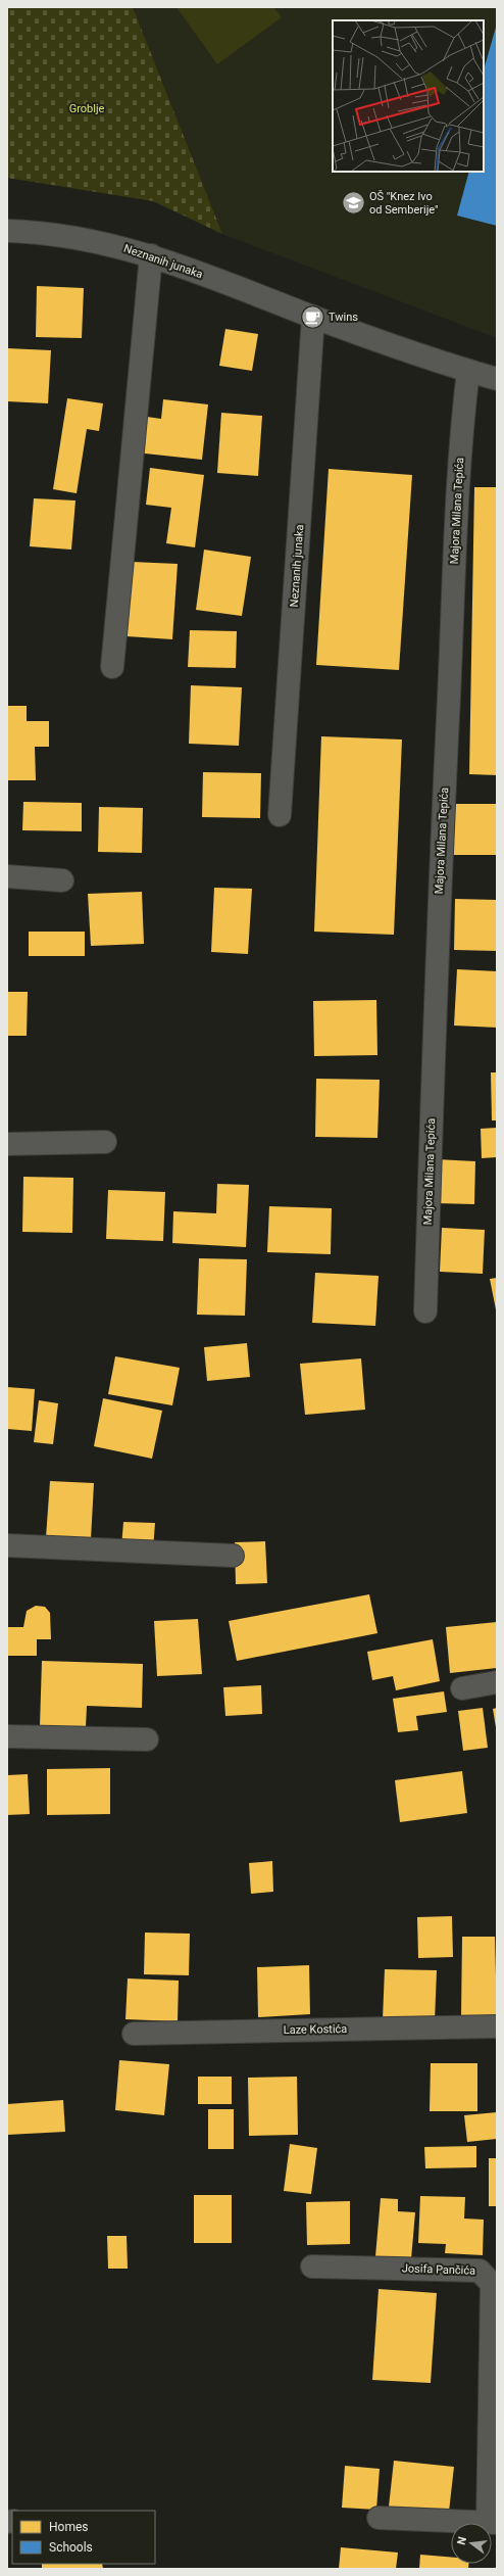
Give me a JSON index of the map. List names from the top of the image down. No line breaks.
{"streets":{"street":["Neznanih junaka","Majora Milana Tepića","Laze Kostića","Josifa Pančića"]},"crossings":[["Neznanih junaka","Majora Milana Tepića"]],"parks":["Groblje"],"places":{"school or university":["OŠ \"Knez Ivo od Semberije\""],"cafe":["Twins"]},"legend":["Homes","Schools"],"north":"left"}
